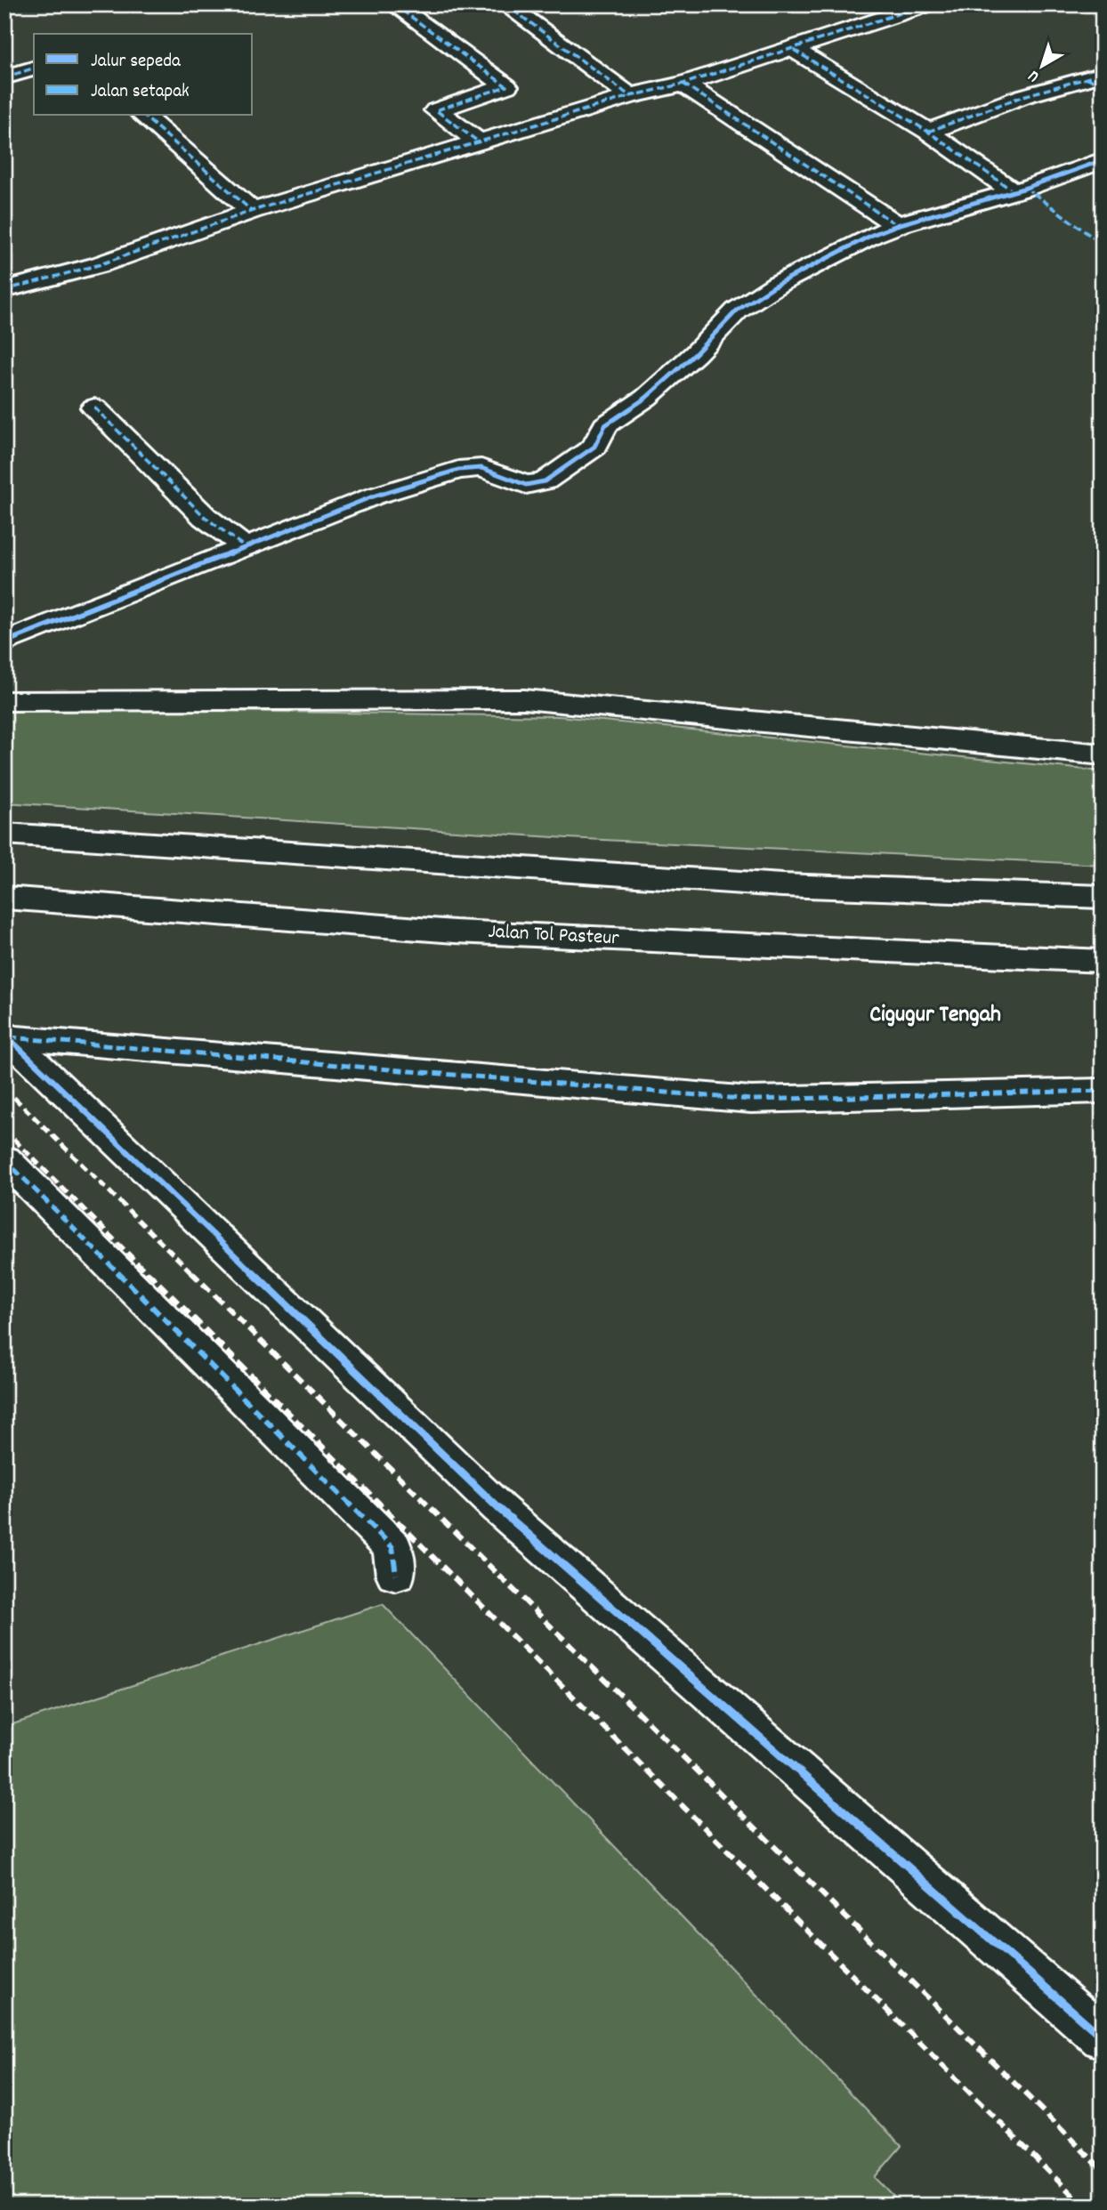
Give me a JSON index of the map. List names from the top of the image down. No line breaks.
{"streets":{"main road":["Jalan Tol Pasteur"]},"districts":["Cigugur Tengah"],"legend":["Jalur sepeda","Jalan setapak"],"north":"bottom left"}
